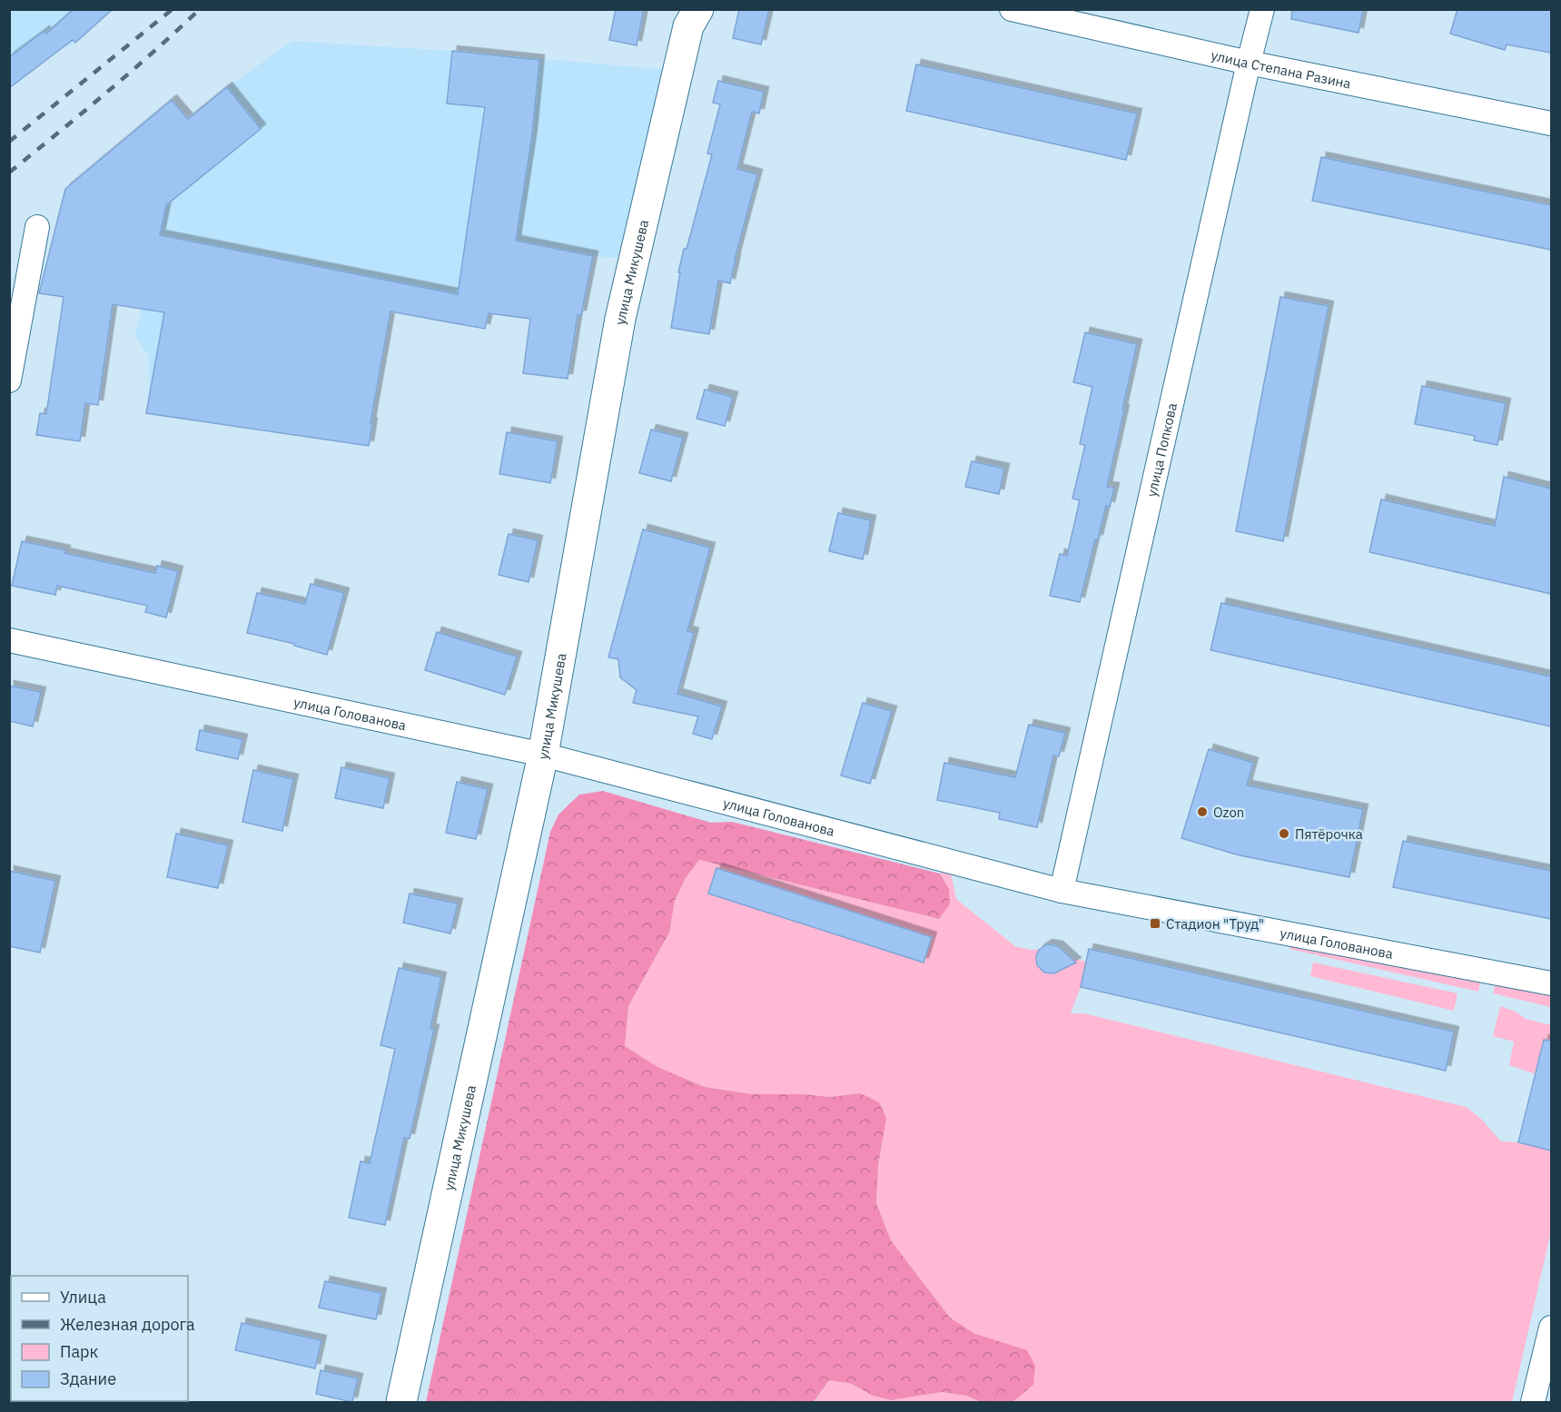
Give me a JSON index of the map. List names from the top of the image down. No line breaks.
{"streets":{"street":["улица Степана Разина","улица Микушева","улица Попкова","улица Голованова"]},"crossings":[["улица Степана Разина","улица Попкова"],["улица Микушева","улица Голованова"],["улица Попкова","улица Голованова"]],"places":{"other":["Ozon","Пятёрочка"],"transit":["Стадион \"Труд\""]},"legend":["Улица","Железная дорога","Парк","Здание"]}
